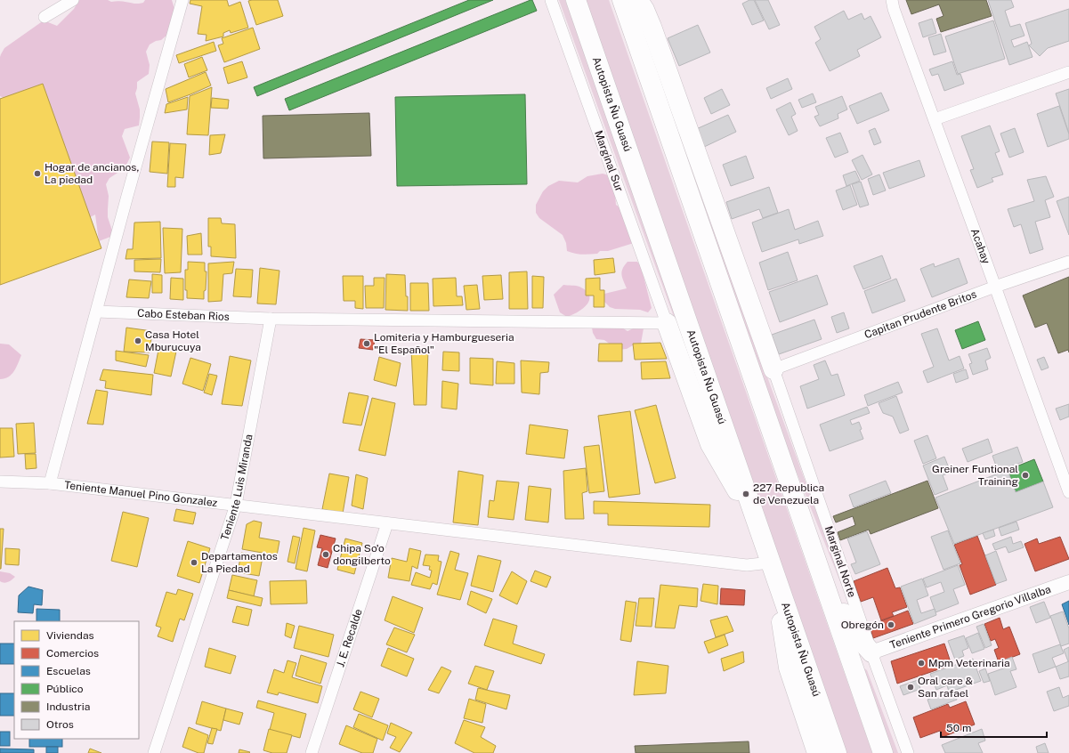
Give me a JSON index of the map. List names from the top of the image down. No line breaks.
{"streets":{"highway":["Autopista Ñu Guasú"],"street":["Marginal Sur","Acahay","Cabo Esteban Rios","Capitan Prudente Britos","Teniente Luis Miranda","Teniente Manuel Pino Gonzalez","Marginal Norte","Teniente Primero Gregorio Villalba","J. E. Recalde"]},"crossings":[["Autopista Ñu Guasú","Teniente Manuel Pino Gonzalez"],["Marginal Sur","Cabo Esteban Rios"],["Acahay","Capitan Prudente Britos"],["Cabo Esteban Rios","Teniente Luis Miranda"],["Capitan Prudente Britos","Marginal Norte"],["Teniente Luis Miranda","Teniente Manuel Pino Gonzalez"],["Teniente Manuel Pino Gonzalez","J. E. Recalde"],["Marginal Norte","Teniente Primero Gregorio Villalba"]],"places":["Hogar de ancianos, La piedad","Casa Hotel Mburucuya","Lomiteria y Hamburgueseria \"El Español\"","Greiner Funtional Training","227 Republica de Venezuela","Chipa So'o dongilberto","Departamentos La Piedad","Obregón","Mpm Veterinaria","Oral care & San rafael"],"legend":["Viviendas","Comercios","Escuelas","Público","Industria","Otros"],"scale_bar":"50 m"}
